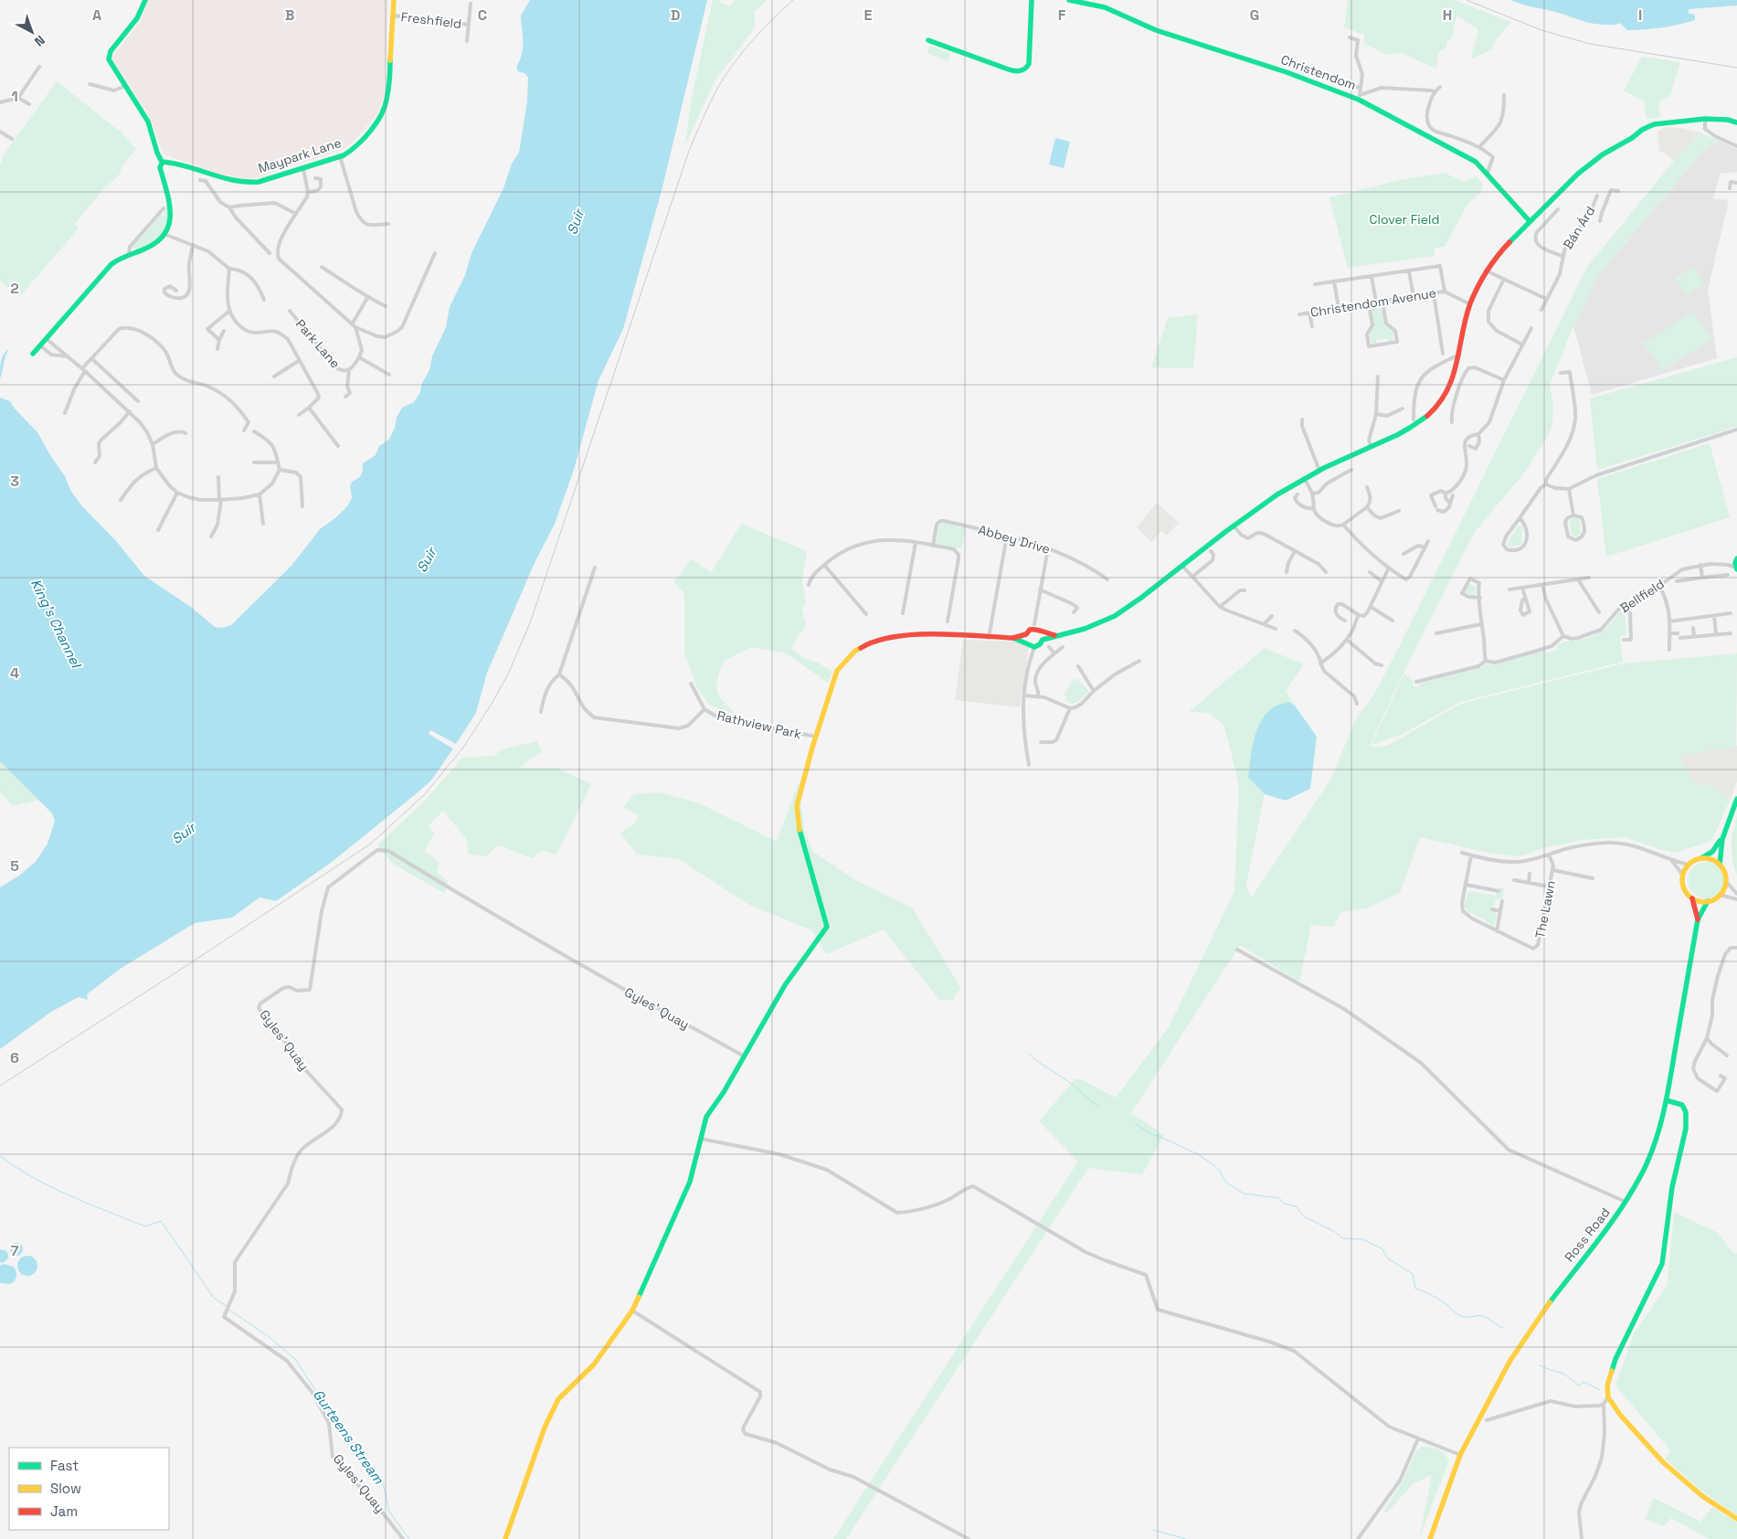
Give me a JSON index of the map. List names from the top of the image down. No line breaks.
{"streets":{"street":["Freshfield","Christendom","Maypark Lane","Bán Árd","Christendom Avenue","Park Lane","Abbey Drive","Bellfield","Rathview Park","The Lawn","Gyles' Quay","Ross Road"]},"crossings":[["Freshfield","Maypark Lane"]],"water":["Suir","King's Channel","Gurteens Stream"],"parks":["Clover Field"],"legend":["Fast","Slow","Jam"],"north":"bottom right","grid":{"columns":["A","B","C","D","E","F","G","H","I"],"rows":["1","2","3","4","5","6","7"]}}
